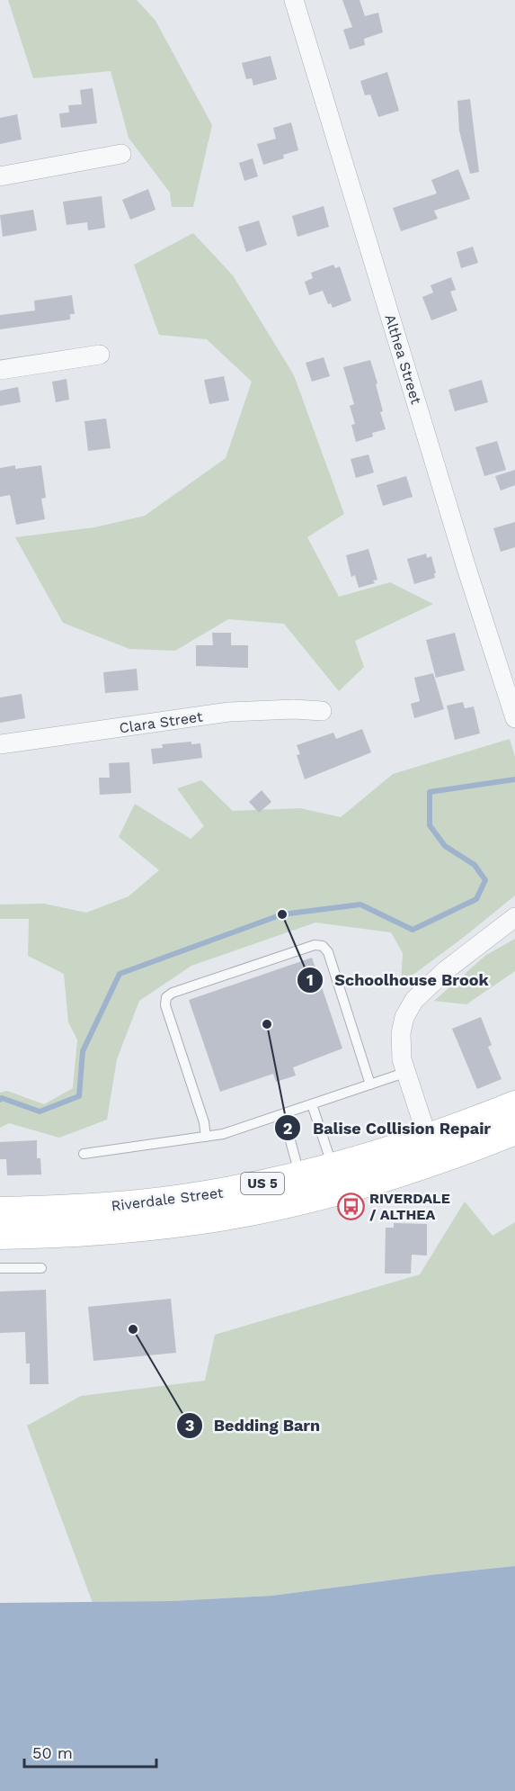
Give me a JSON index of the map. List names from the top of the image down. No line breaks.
{"streets":{"main road":["US 5","Riverdale Street"],"street":["Althea Street","Clara Street"]},"places":{"other":["Schoolhouse Brook","Balise Collision Repair","Bedding Barn"],"bus stop":["RIVERDALE / ALTHEA"]},"scale_bar":"50 m"}
